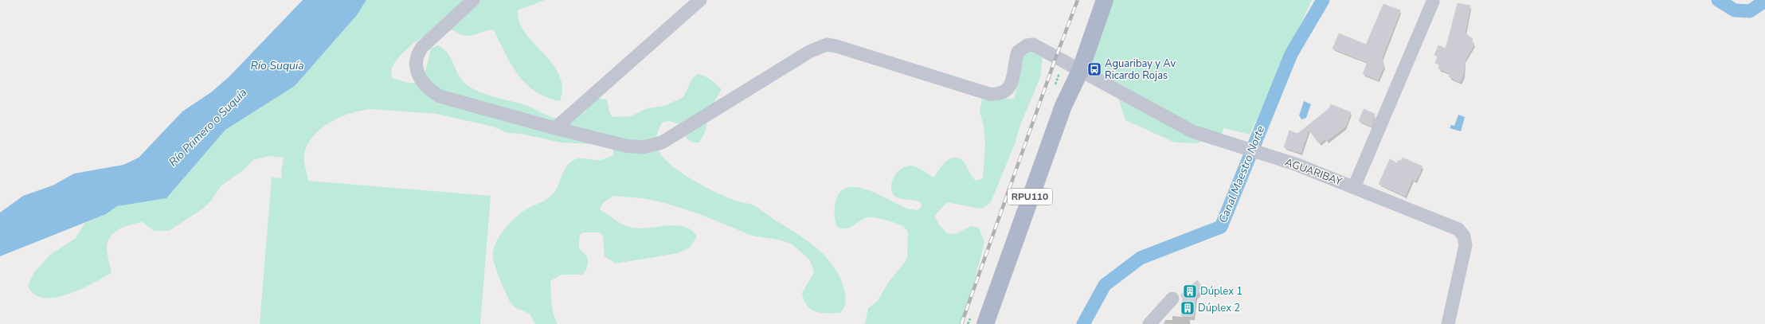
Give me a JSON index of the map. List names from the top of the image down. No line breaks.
{"streets":{"main road":["RPU110"],"street":["AGUARIBAY"]},"crossings":[["AGUARIBAY","RPU110"]],"water":["Río Suquía","Río Primero o Suquía","Canal Maestro Norte"],"places":{"bus stop":["Aguaribay y Av Ricardo Rojas"],"building":["Dúplex 1","Dúplex 2"]}}
